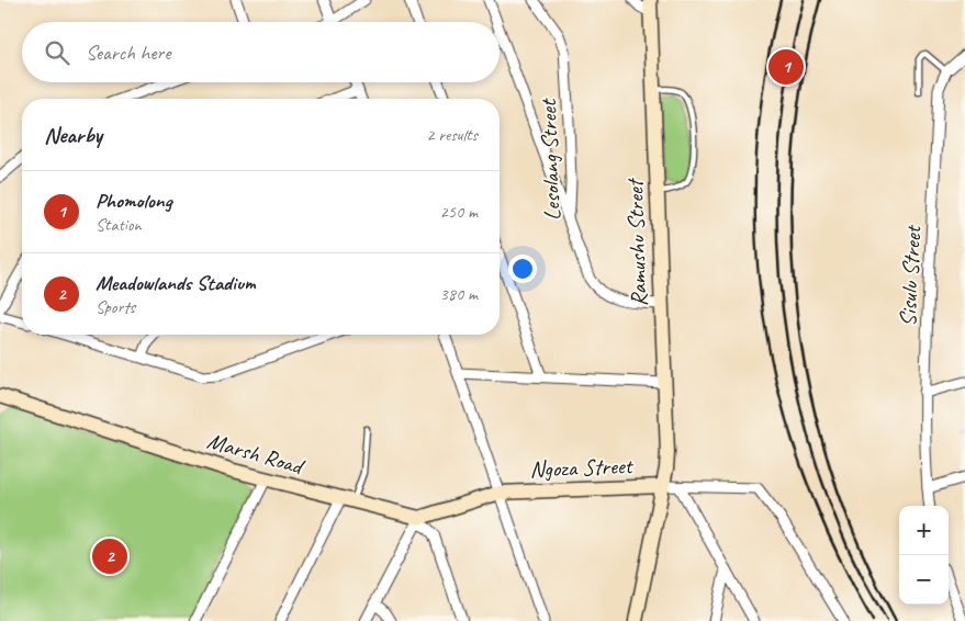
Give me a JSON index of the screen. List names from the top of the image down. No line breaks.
{"streets":{"street":["Lesolang Street","Ramushu Street","Sisulu Street","Marsh Road","Ngoza Street"]},"crossings":[["Lesolang Street","Ramushu Street"],["Ramushu Street","Ngoza Street"]],"page":{"search":"Search here","pins":["1","2"],"heading":["Nearby","2 results"],"list":[{"mark":"1","name":"Phomolong","note":"Station","value":"250 m"},{"mark":"2","name":"Meadowlands Stadium","note":"Sports","value":"380 m"}],"map_buttons":["+","−"]}}
